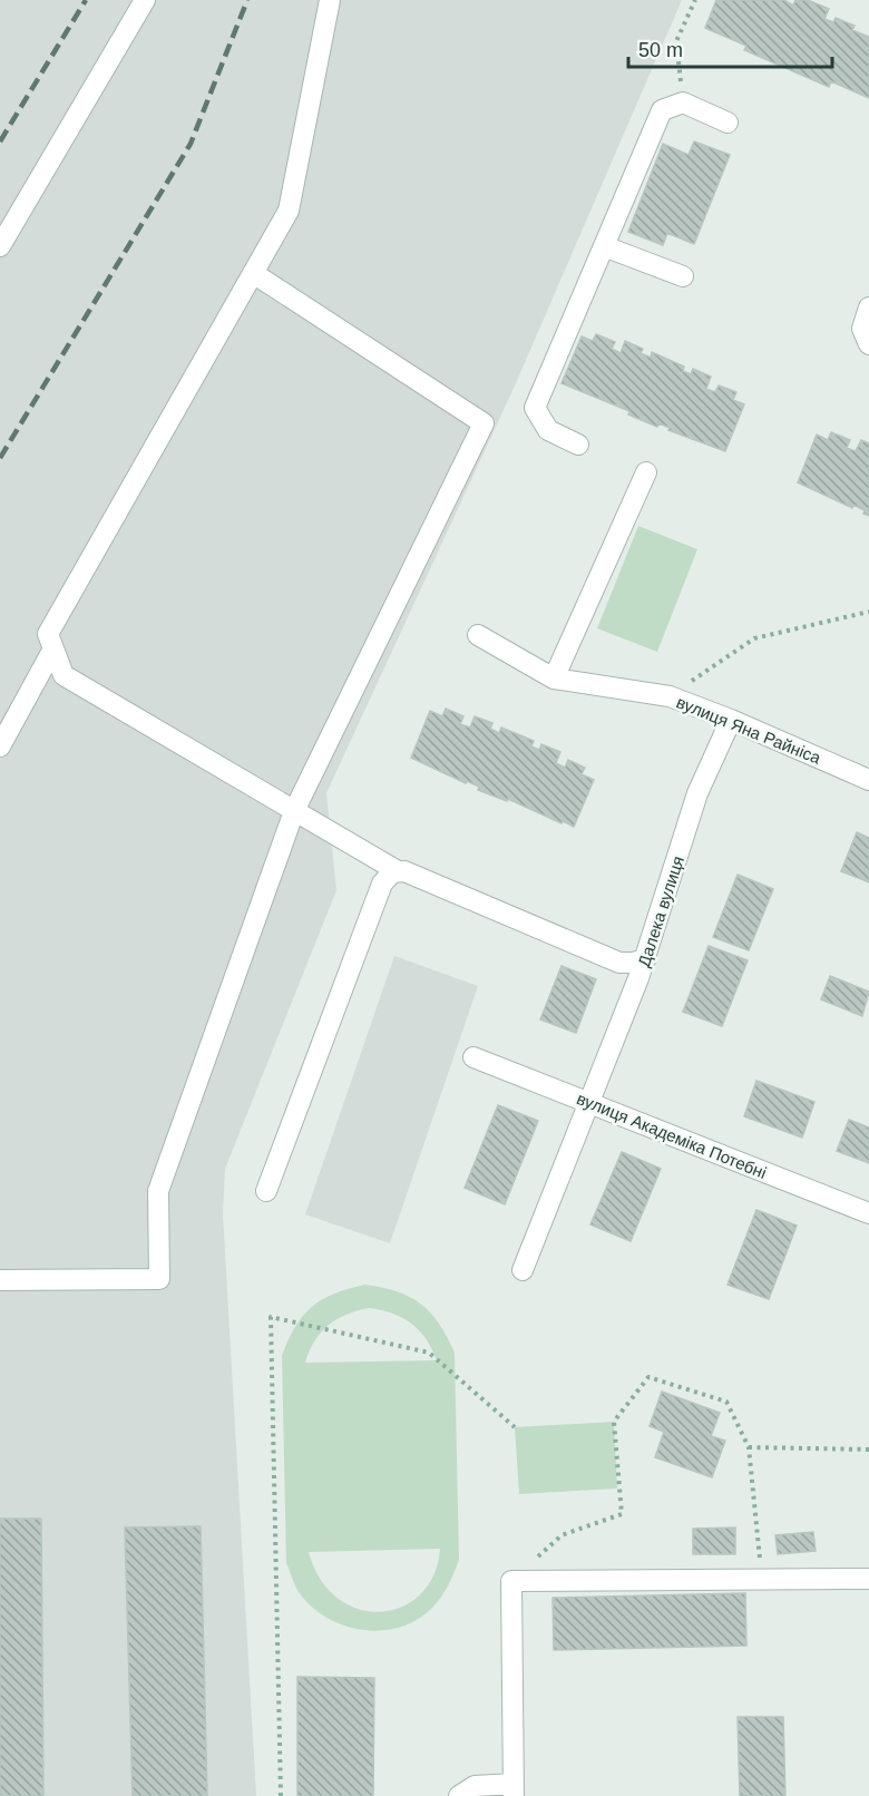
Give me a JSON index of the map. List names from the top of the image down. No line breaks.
{"streets":{"street":["вулиця Яна Райніса","Далека вулиця","вулиця Академіка Потебні"]},"crossings":[["вулиця Яна Райніса","Далека вулиця"],["Далека вулиця","вулиця Академіка Потебні"]],"scale_bar":"50 m"}
